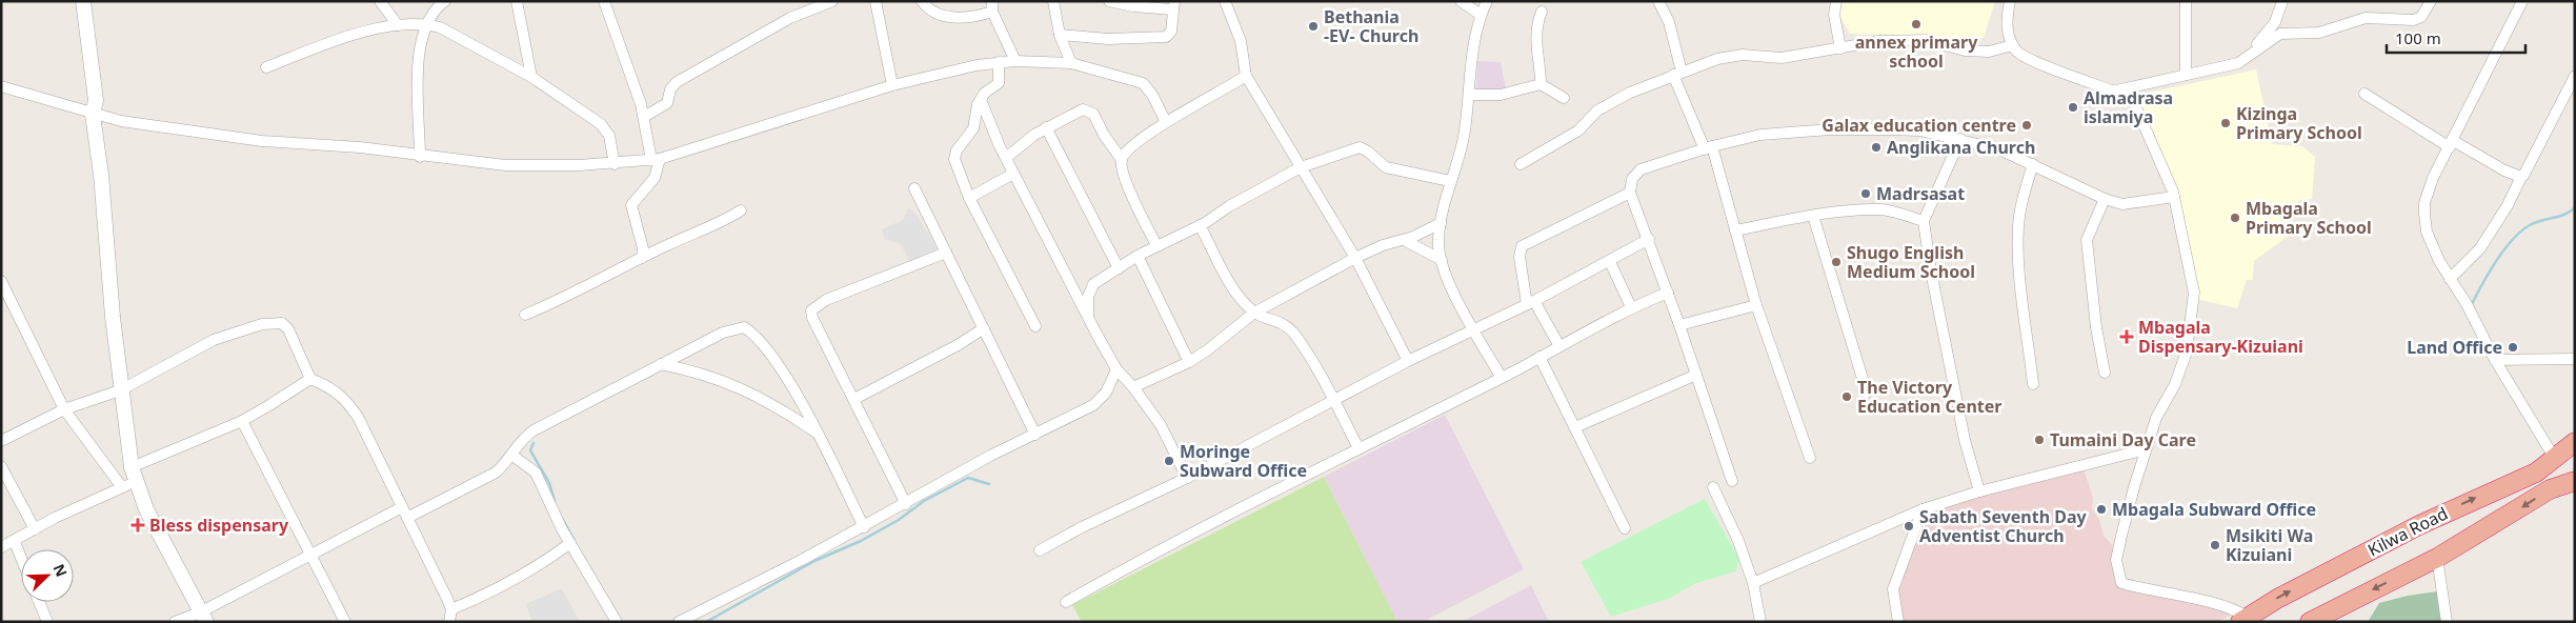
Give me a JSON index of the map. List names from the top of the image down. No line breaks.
{"streets":{"highway":["Kilwa Road"]},"places":{"other":["annex primary school","Bethania -EV- Church","Almadrasa islamiya","Kizinga Primary School","Galax education centre","Anglikana Church","Madrsasat","Mbagala Primary School","Shugo English Medium School","Land Office","The Victory Education Center","Tumaini Day Care","Moringe Subward Office","Mbagala Subward Office","Sabath Seventh Day Adventist Church","Msikiti Wa Kizuiani"],"health":["Mbagala Dispensary-Kizuiani","Bless dispensary"]},"scale_bar":"100 m","north":"top right"}
